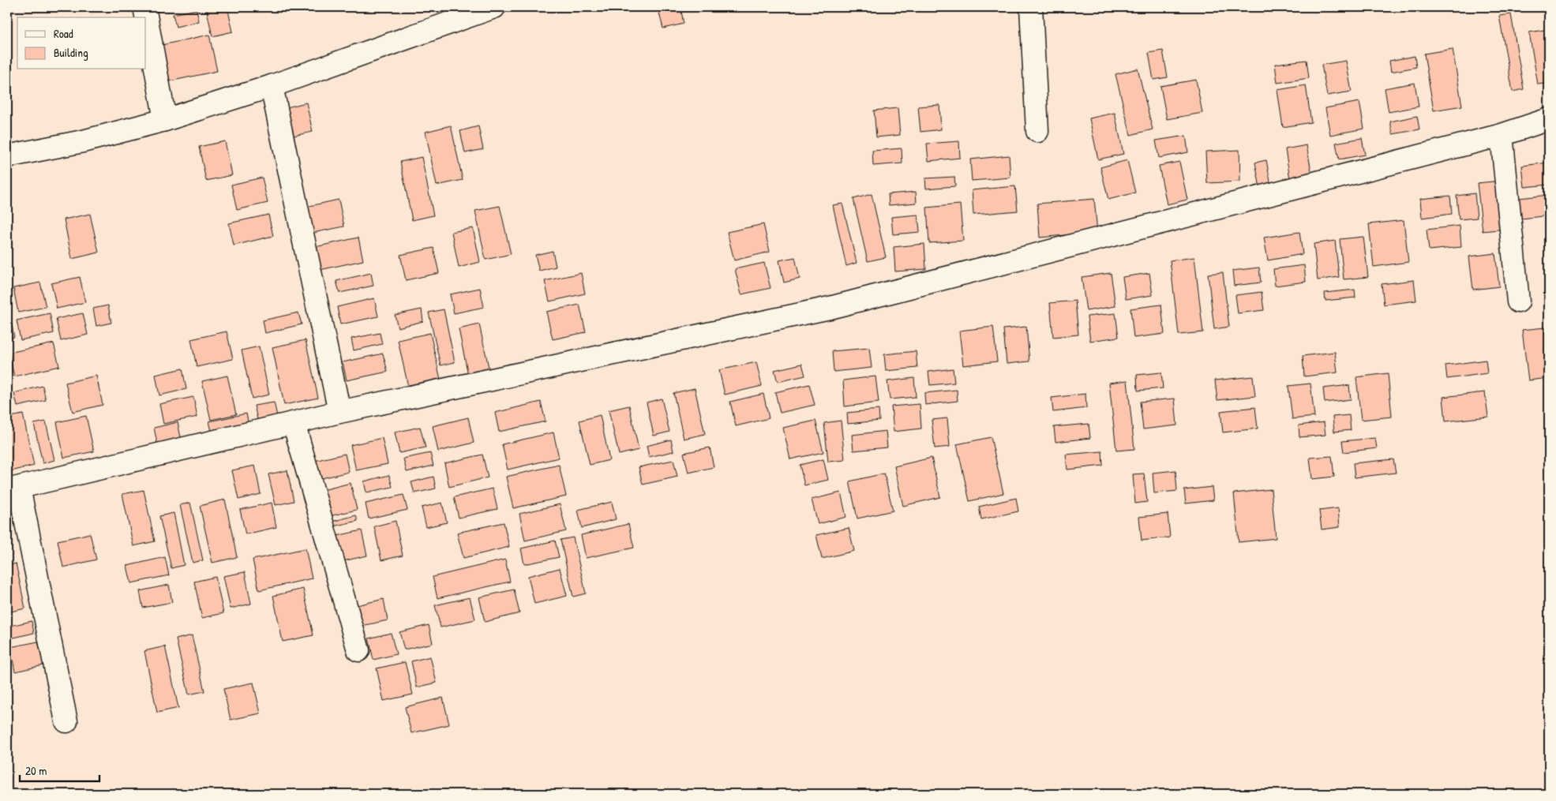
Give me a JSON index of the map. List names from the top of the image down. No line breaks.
{"legend":["Road","Building"],"scale_bar":"20 m"}
